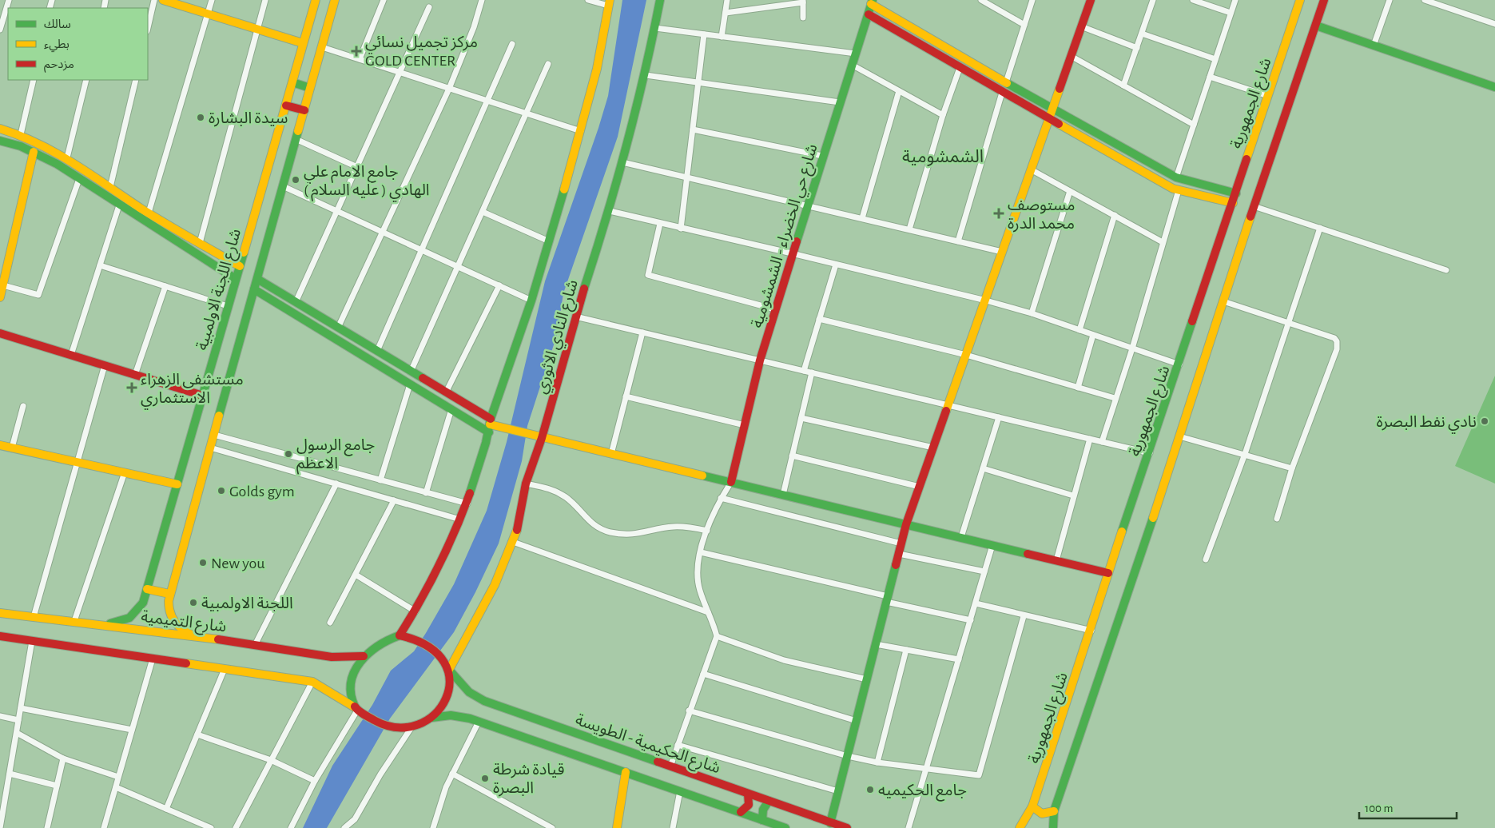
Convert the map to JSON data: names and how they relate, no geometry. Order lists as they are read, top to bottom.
{
  "streets": {
    "street": [
      "شارع الجمهورية",
      "شارع حي الخضراء - الشمشومية",
      "شارع اللجنة الاولمبية",
      "شارع النادي الاثوري",
      "شارع التميمية",
      "شارع الحكيمية - الطويسة"
    ]
  },
  "crossings": [
    ["شارع اللجنة الاولمبية", "شارع التميمية"],
    ["شارع النادي الاثوري", "شارع التميمية"],
    ["شارع النادي الاثوري", "شارع الحكيمية - الطويسة"],
    ["شارع التميمية", "شارع الحكيمية - الطويسة"]
  ],
  "districts": ["الشمشومية"],
  "places": {
    "health": ["مركز تجميل نسائي GOLD CENTER", "مستوصف محمد الدرة", "مستشفى الزهراء الاستثماري"],
    "other": [
      "سيدة البشارة",
      "جامع الامام علي الهادي ( عليه السلام )",
      "نادي نفط البصرة",
      "جامع الرسول الاعظم",
      "Golds gym",
      "New you",
      "اللجنة الاولمبية",
      "قيادة شرطة البصرة",
      "جامع الحكيميه"
    ]
  },
  "legend": ["سالك", "بطيء", "مزدحم"],
  "scale_bar": "100 m"
}
